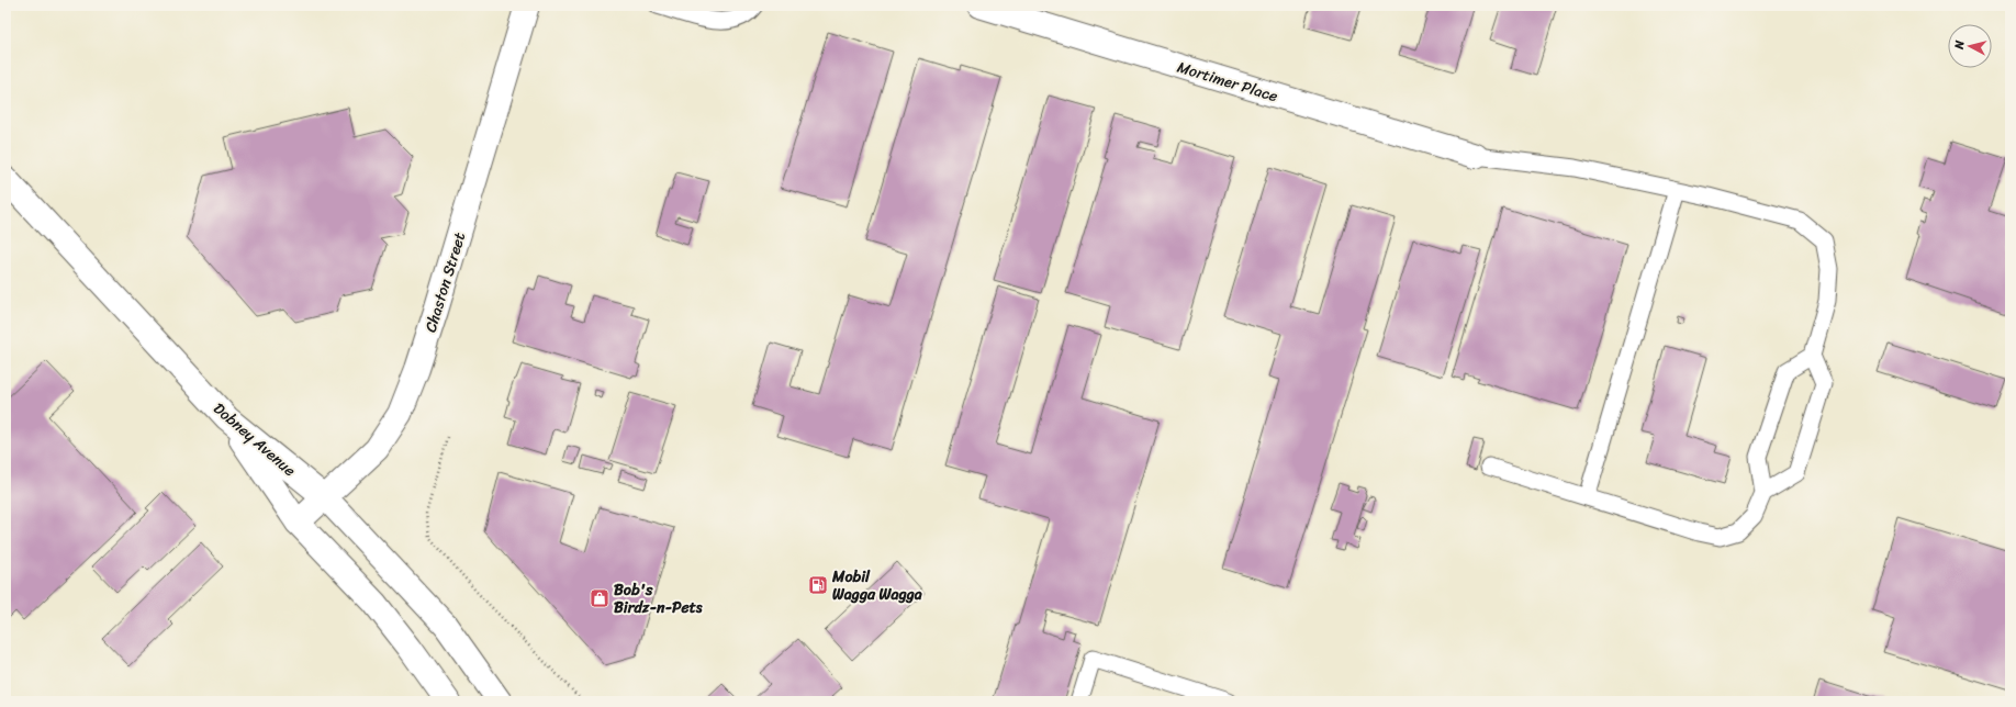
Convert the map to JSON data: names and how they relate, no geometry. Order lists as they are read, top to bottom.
{
  "streets": {
    "street": ["Mortimer Place", "Chaston Street", "Dobney Avenue"]
  },
  "crossings": [
    ["Chaston Street", "Dobney Avenue"]
  ],
  "places": {
    "fuel station": ["Mobil Wagga Wagga"],
    "shop": ["Bob's Birdz-n-Pets"]
  },
  "north": "left"
}
